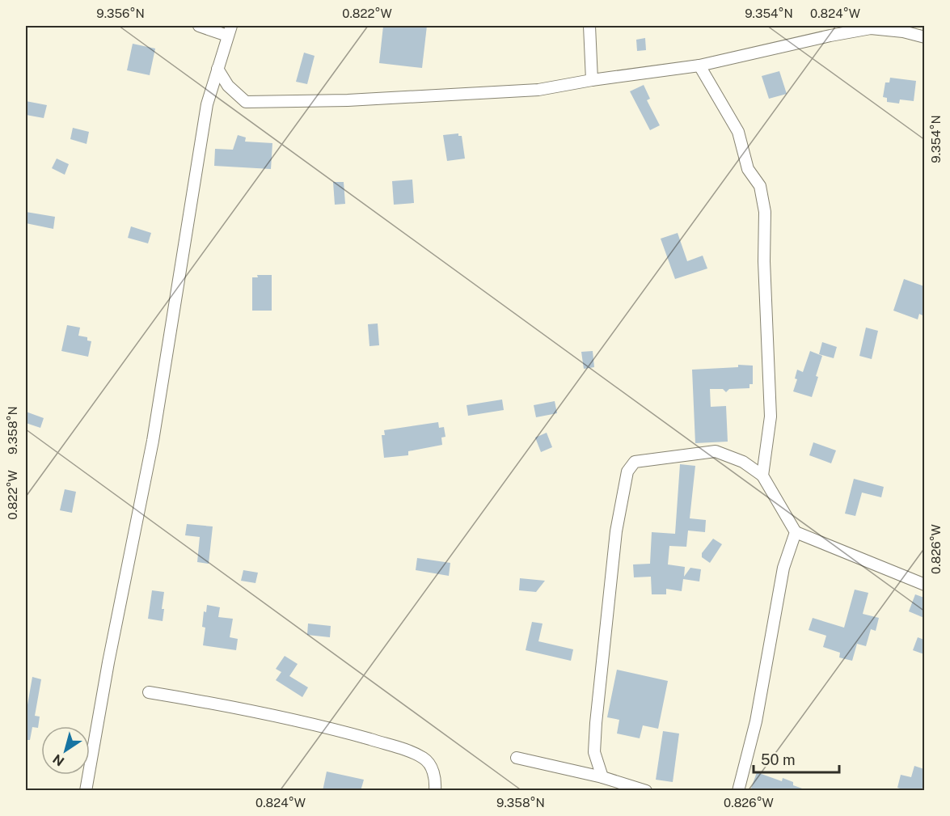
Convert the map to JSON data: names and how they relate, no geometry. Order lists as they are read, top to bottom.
{
  "scale_bar": "50 m",
  "north": "bottom left",
  "coordinates": [
    "9.356°N",
    "0.822°W",
    "9.354°N",
    "0.824°W",
    "9.358°N",
    "0.826°W"
  ]
}
